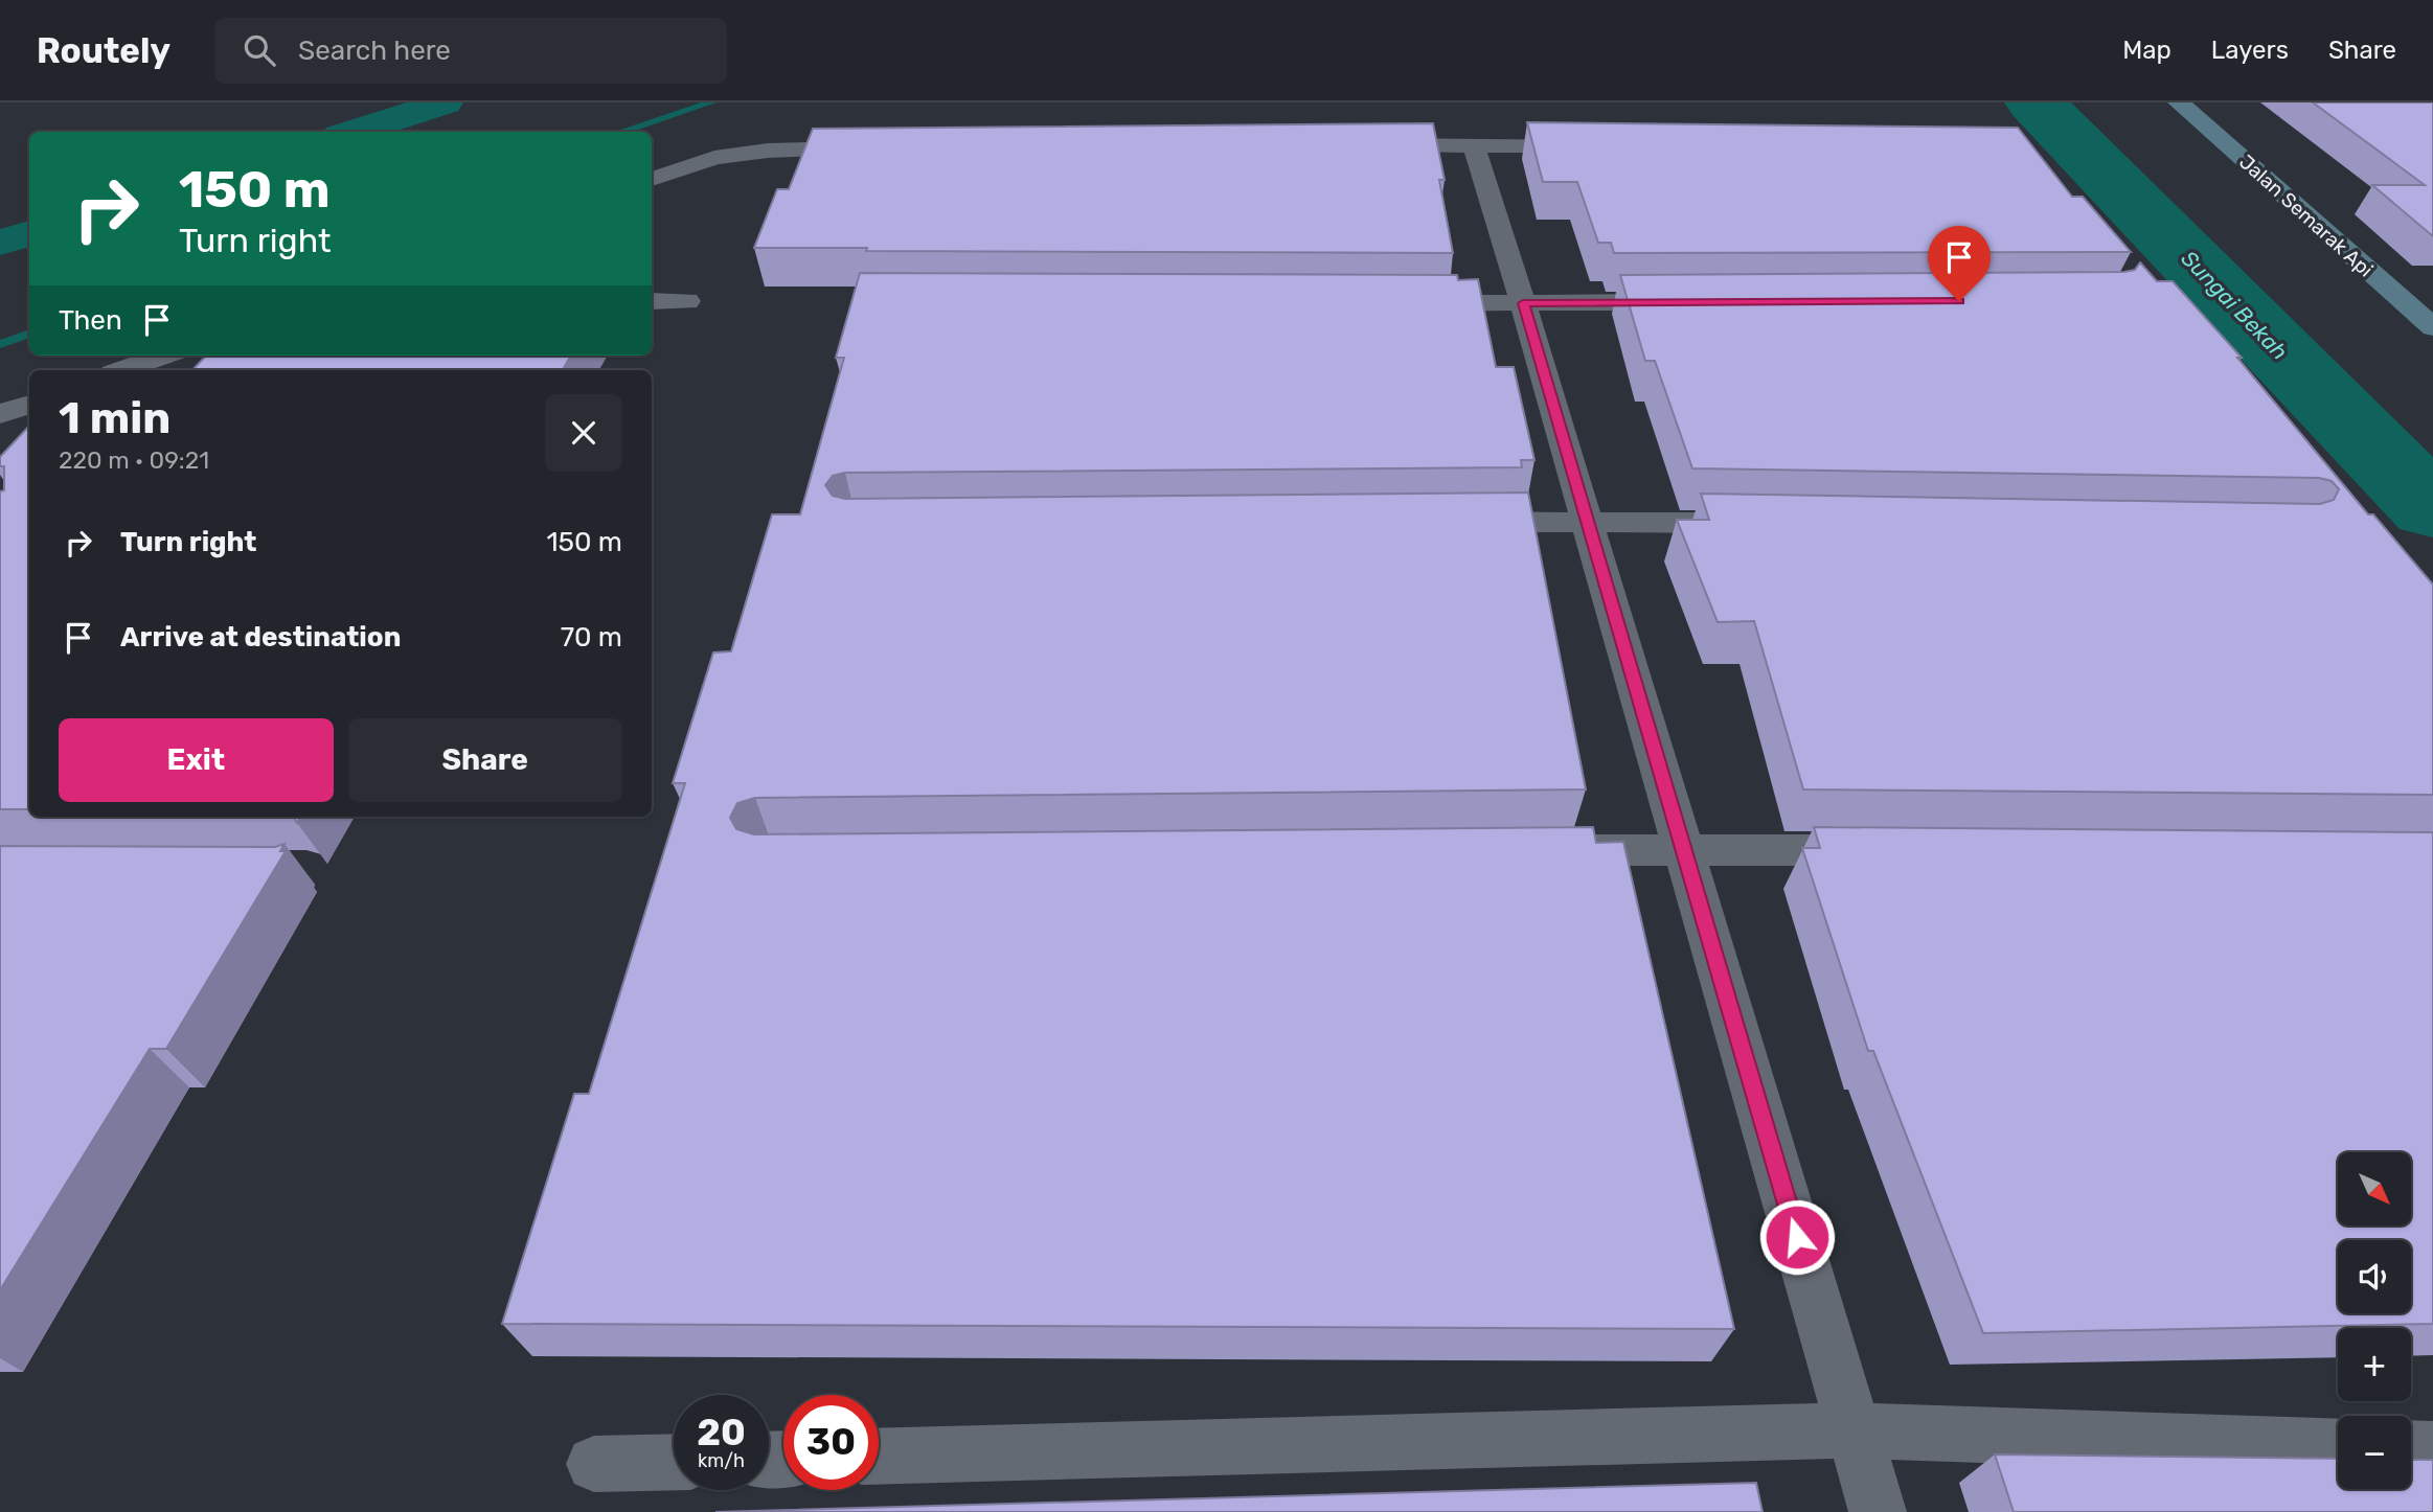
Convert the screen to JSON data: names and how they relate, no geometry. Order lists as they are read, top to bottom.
{
  "streets": {
    "street": ["Jalan Semarak Api"]
  },
  "water": ["Sungai Bekah"],
  "north": "bottom right",
  "page": {
    "header": "Routely",
    "search": "Search here",
    "nav": ["Map", "Layers", "Share"],
    "turn": ["150 m", "Turn right"],
    "then": "Then",
    "heading": ["1 min", "220 m · 09:21"],
    "list": [
      {
        "name": "Turn right",
        "value": "150 m"
      },
      {
        "name": "Arrive at destination",
        "value": "70 m"
      }
    ],
    "buttons": ["Exit", "Share"],
    "map_buttons": ["+", "−"],
    "speed": "20 km/h",
    "limit": "30"
  }
}
